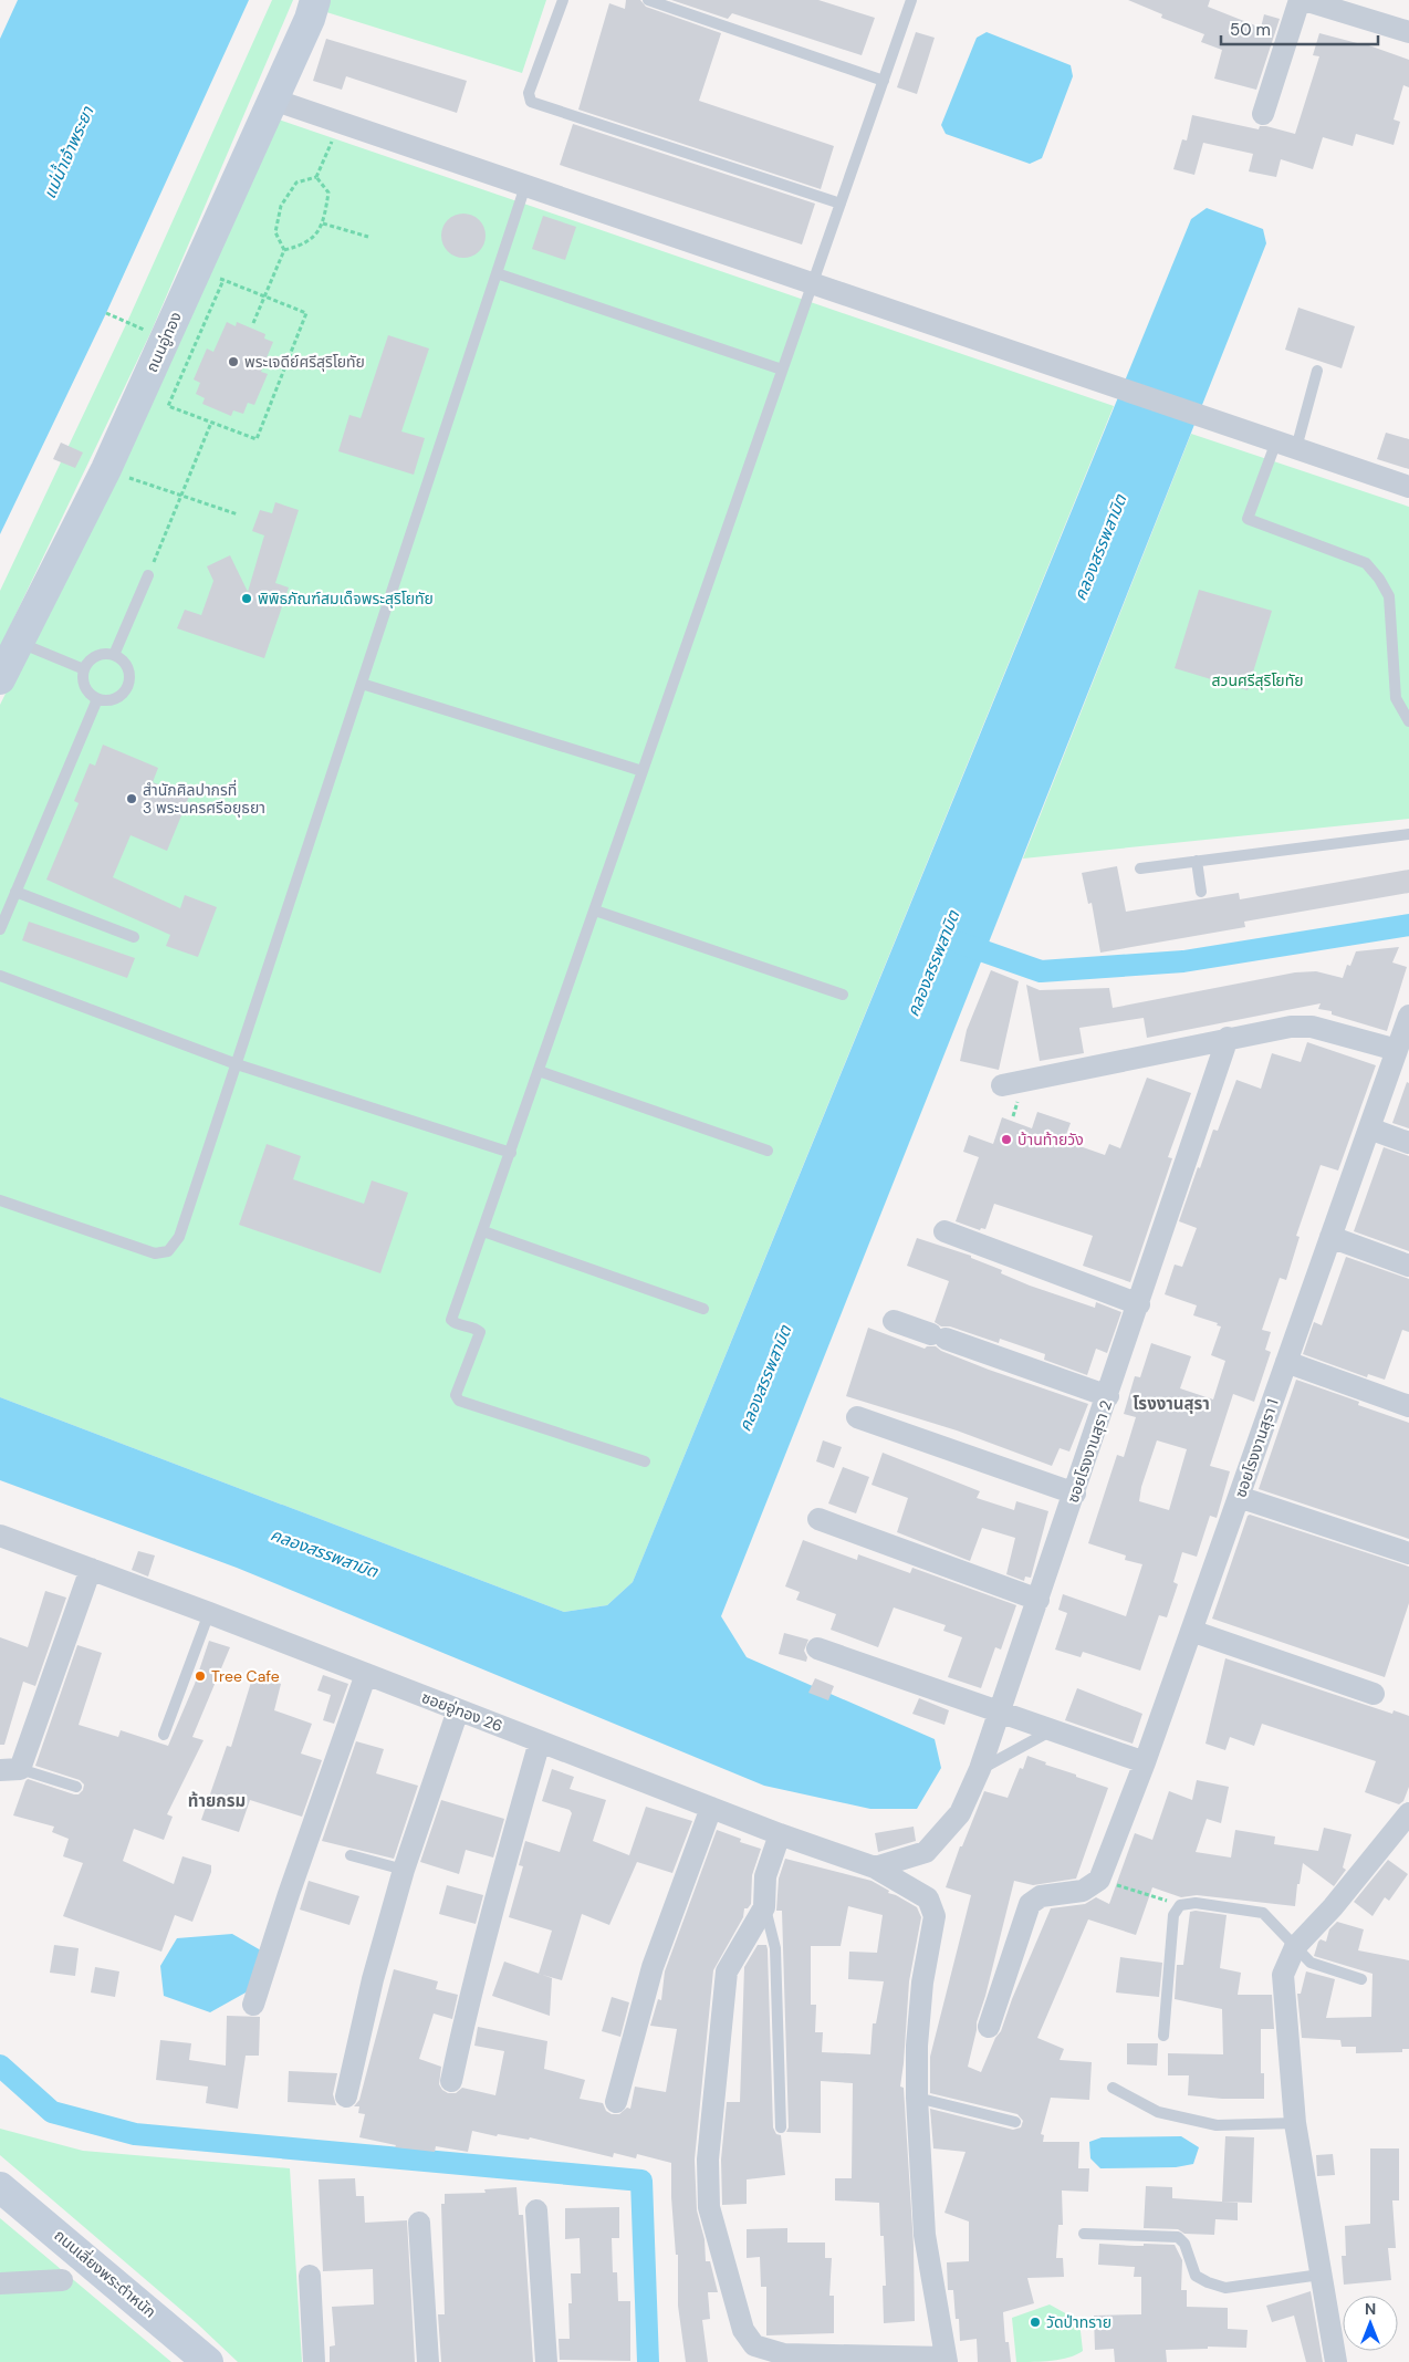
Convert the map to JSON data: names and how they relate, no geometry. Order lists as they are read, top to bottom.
{
  "streets": {
    "main road": ["ถนนอู่ทอง", "ถนนเลี่ยงพระตำหนัก"],
    "street": ["ซอยโรงงานสุรา 1", "ซอยโรงงานสุรา 2", "ซอยอู่ทอง 26"]
  },
  "crossings": [
    ["ซอยโรงงานสุรา 2", "ซอยอู่ทอง 26"]
  ],
  "districts": ["โรงงานสุรา", "ท้ายกรม"],
  "water": ["แม่น้ำเจ้าพระยา", "คลองสรรพสามิต"],
  "parks": ["สวนศรีสุริโยทัย"],
  "places": [
    "พระเจดีย์ศรีสุริโยทัย",
    "พิพิธภัณฑ์สมเด็จพระสุริโยทัย",
    "สำนักศิลปากรที่ 3 พระนครศรีอยุธยา",
    "บ้านท้ายวัง",
    "Tree Cafe",
    "วัดป่าทราย"
  ],
  "scale_bar": "50 m",
  "north": "top"
}
